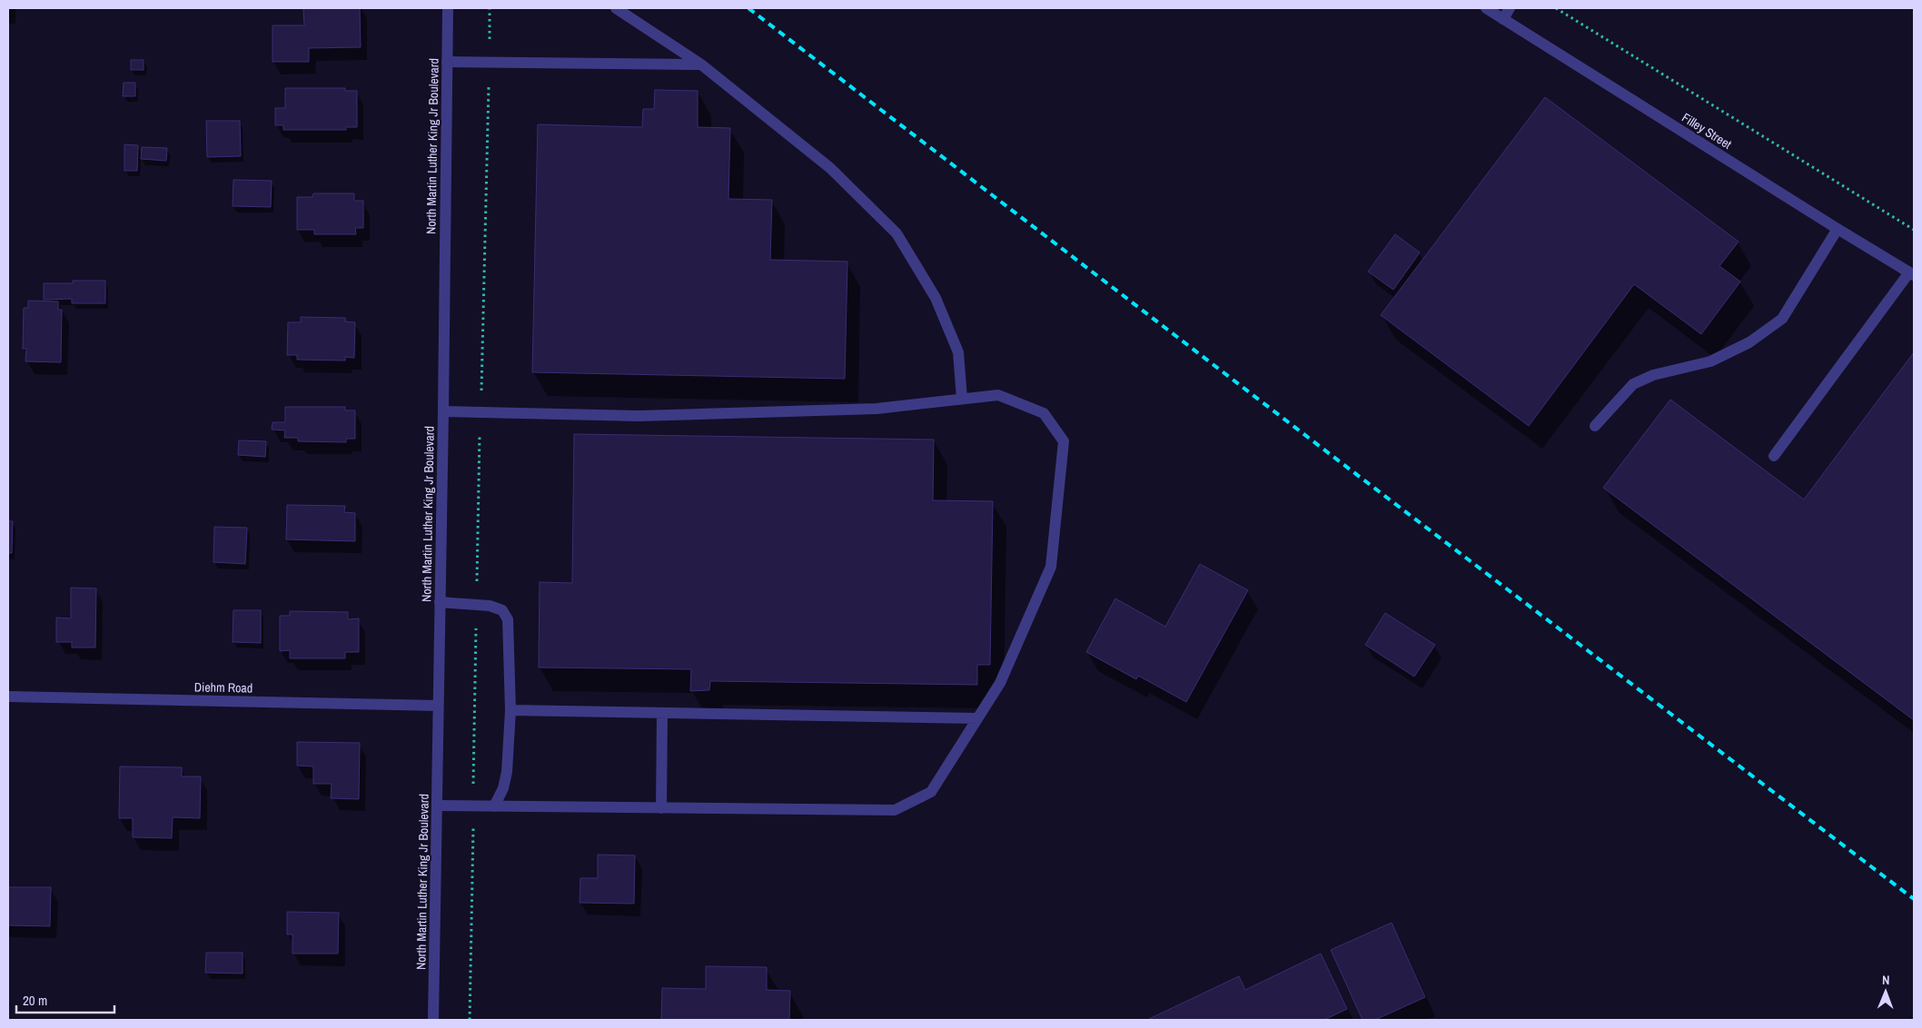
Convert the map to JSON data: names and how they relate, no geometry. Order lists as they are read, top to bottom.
{
  "streets": {
    "street": ["Filley Street", "North Martin Luther King Jr Boulevard", "Diehm Road"]
  },
  "crossings": [
    ["North Martin Luther King Jr Boulevard", "Diehm Road"]
  ],
  "scale_bar": "20 m",
  "north": "top"
}
